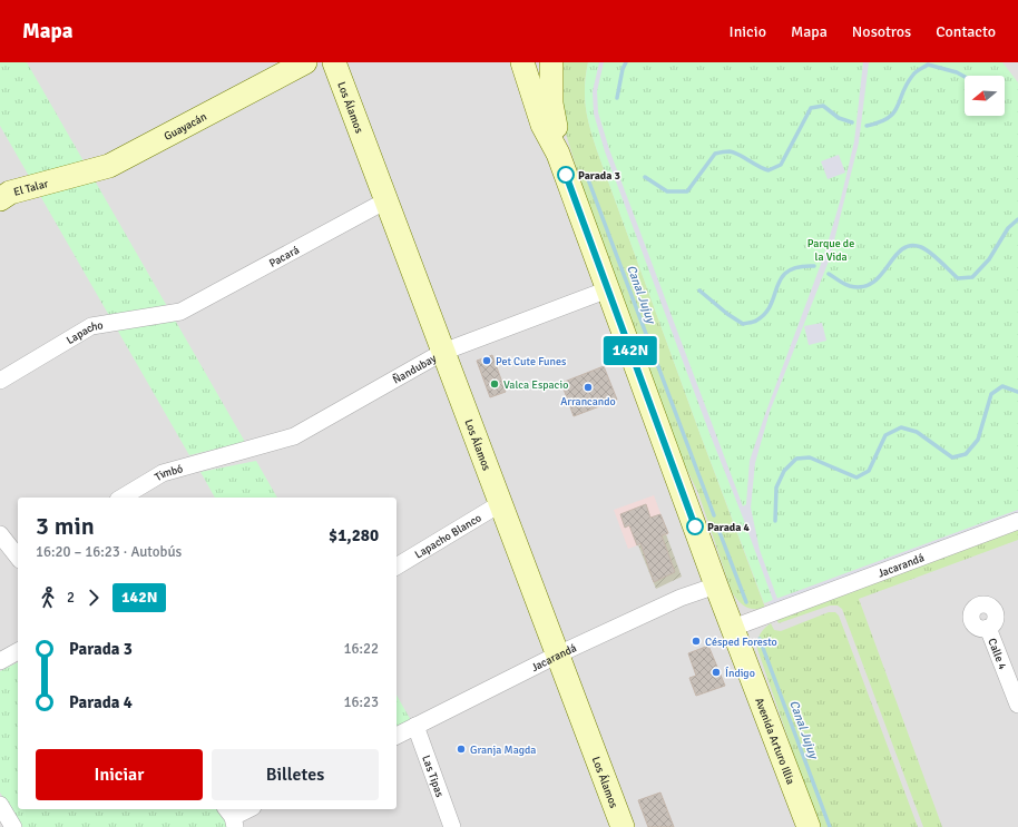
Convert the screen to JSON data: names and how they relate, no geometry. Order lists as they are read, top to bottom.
{
  "streets": {
    "street": [
      "Los Álamos",
      "Guayacán",
      "El Talar",
      "Pacará",
      "Lapacho",
      "Ñandubay",
      "Timbó",
      "Lapacho Blanco",
      "Jacarandá",
      "Calle 4",
      "Avenida Arturo Illia",
      "Las Tipas"
    ]
  },
  "crossings": [
    ["Los Álamos", "Pacará"],
    ["Los Álamos", "Ñandubay"],
    ["Los Álamos", "Lapacho Blanco"],
    ["Los Álamos", "Jacarandá"],
    ["Guayacán", "El Talar"],
    ["Pacará", "Lapacho"],
    ["Ñandubay", "Timbó"],
    ["Ñandubay", "Avenida Arturo Illia"],
    ["Jacarandá", "Avenida Arturo Illia"],
    ["Jacarandá", "Las Tipas"]
  ],
  "water": ["Canal Jujuy"],
  "parks": ["Parque de la Vida"],
  "places": [
    "Parada 3",
    "Pet Cute Funes",
    "Valca Espacio",
    "Arrancando",
    "Parada 4",
    "Césped Foresto",
    "Índigo",
    "Granja Magda"
  ],
  "lines": ["bus line 142N"],
  "north": "left",
  "page": {
    "header": "Mapa",
    "nav": [
      "Inicio",
      "Mapa",
      "Nosotros",
      "Contacto"
    ],
    "on_map": "142N",
    "heading": ["3 min", "16:20 – 16:23 · Autobús", "$1,280"],
    "legs": ["2", "142N"],
    "list": [
      {
        "name": "Parada 3",
        "value": "16:22"
      },
      {
        "name": "Parada 4",
        "value": "16:23"
      }
    ],
    "buttons": ["Iniciar", "Billetes"]
  }
}
